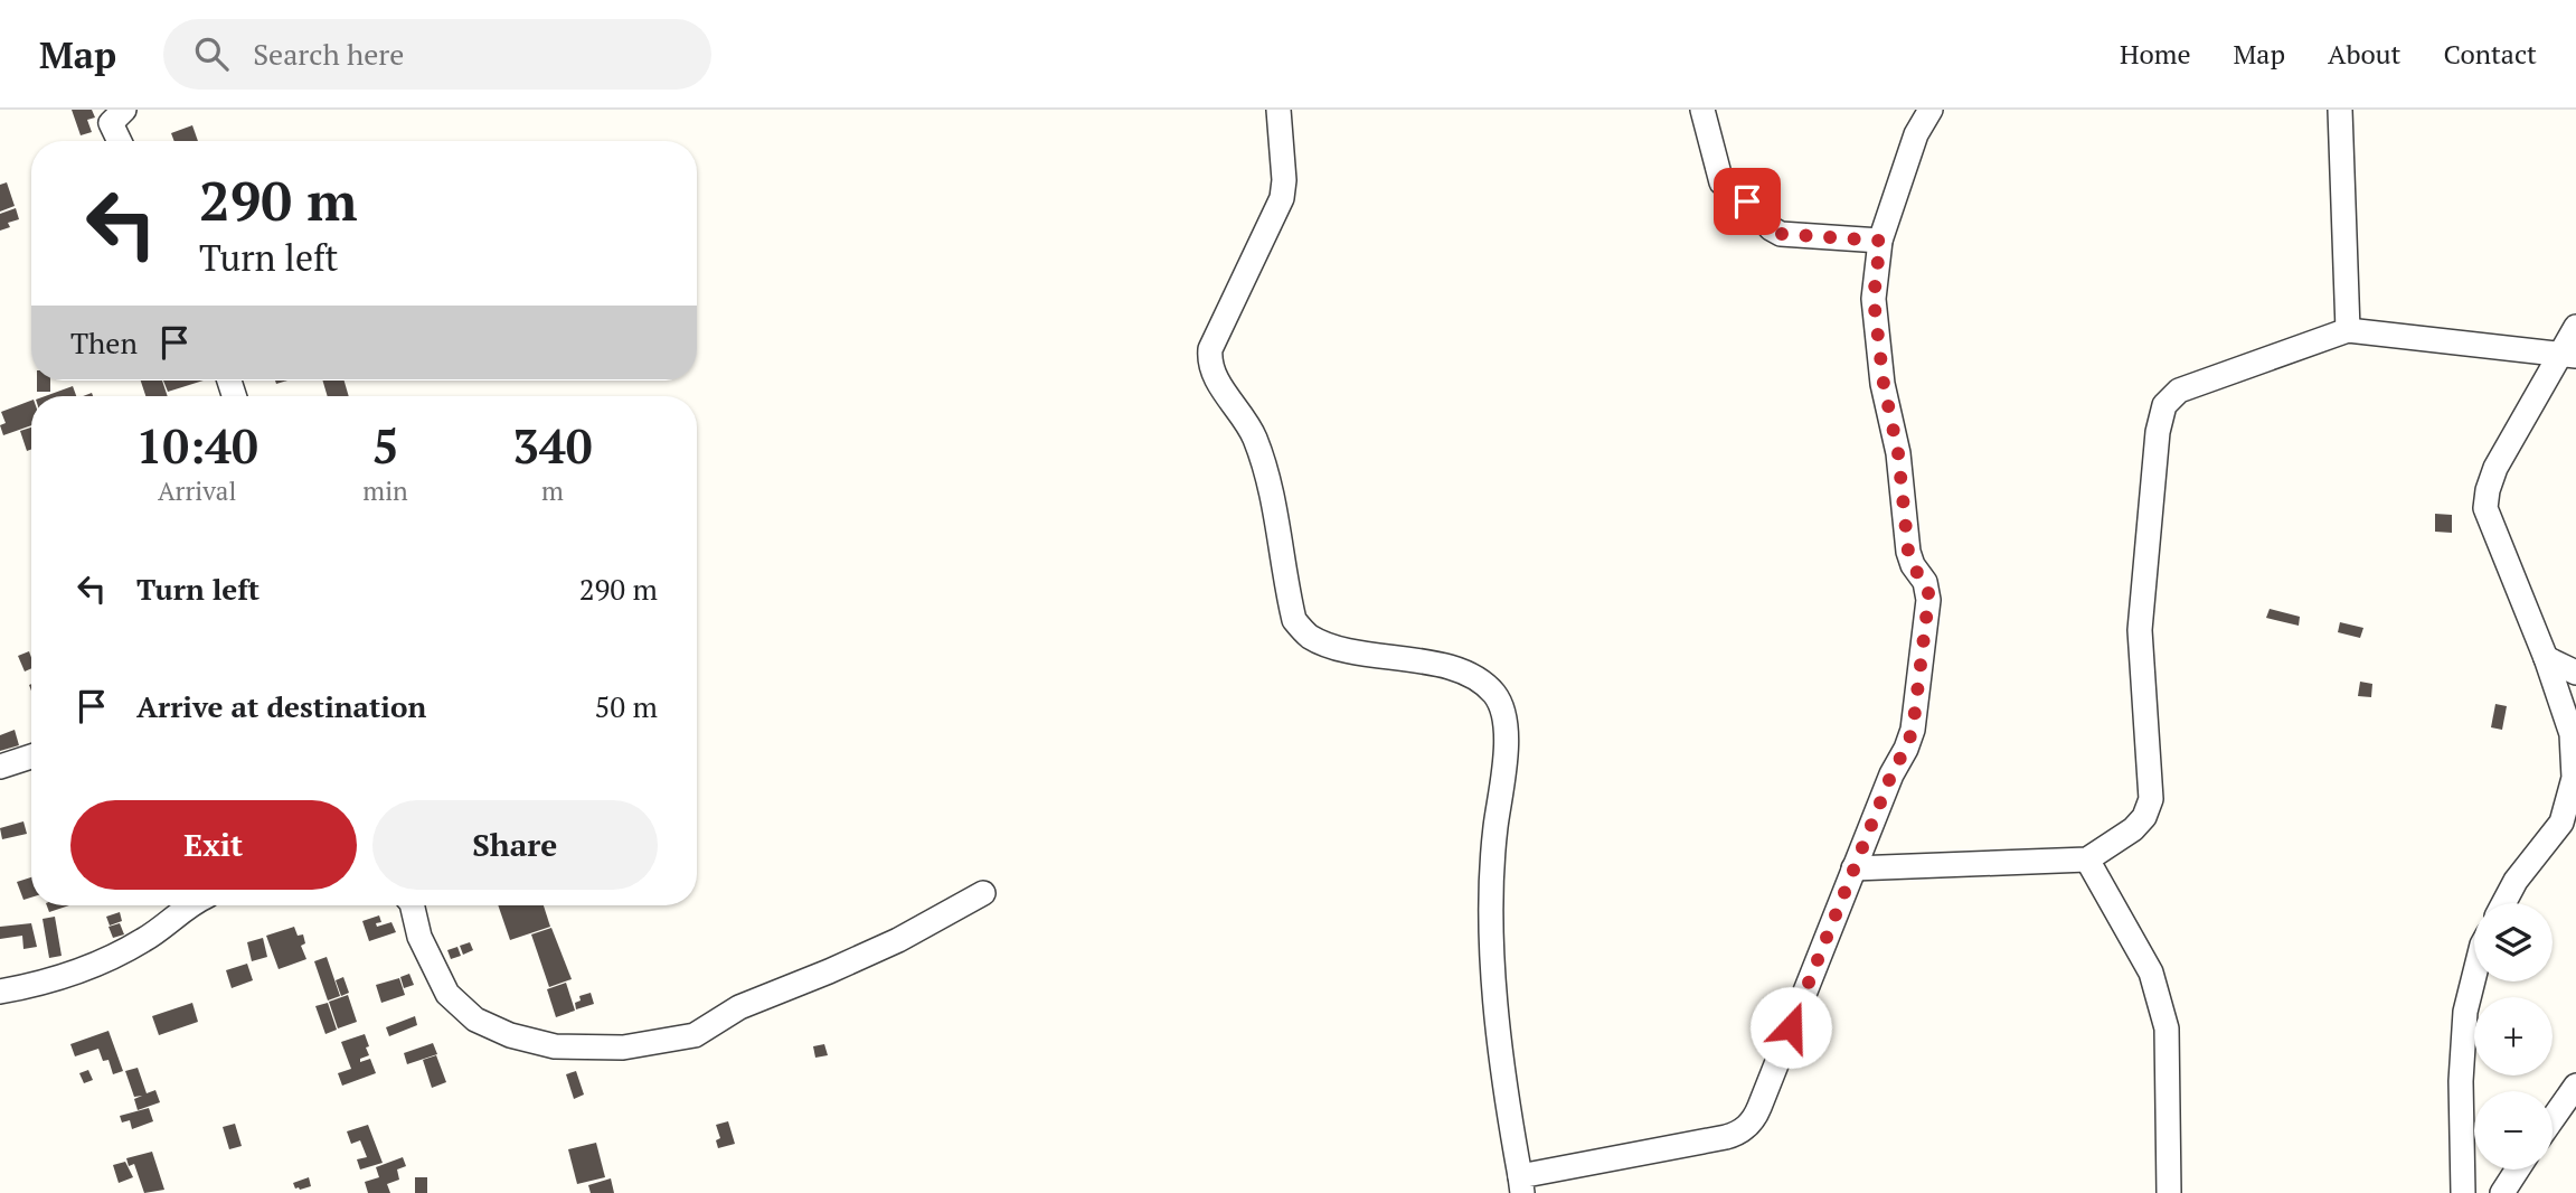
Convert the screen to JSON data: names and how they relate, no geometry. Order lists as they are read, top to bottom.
{
  "page": {
    "header": "Map",
    "search": "Search here",
    "nav": [
      "Home",
      "Map",
      "About",
      "Contact"
    ],
    "turn": ["290 m", "Turn left"],
    "then": "Then",
    "eta": [
      "10:40",
      "Arrival",
      "5",
      "min",
      "340",
      "m"
    ],
    "list": [
      {
        "name": "Turn left",
        "value": "290 m"
      },
      {
        "name": "Arrive at destination",
        "value": "50 m"
      }
    ],
    "buttons": ["Exit", "Share"],
    "map_buttons": ["+", "−"]
  }
}
